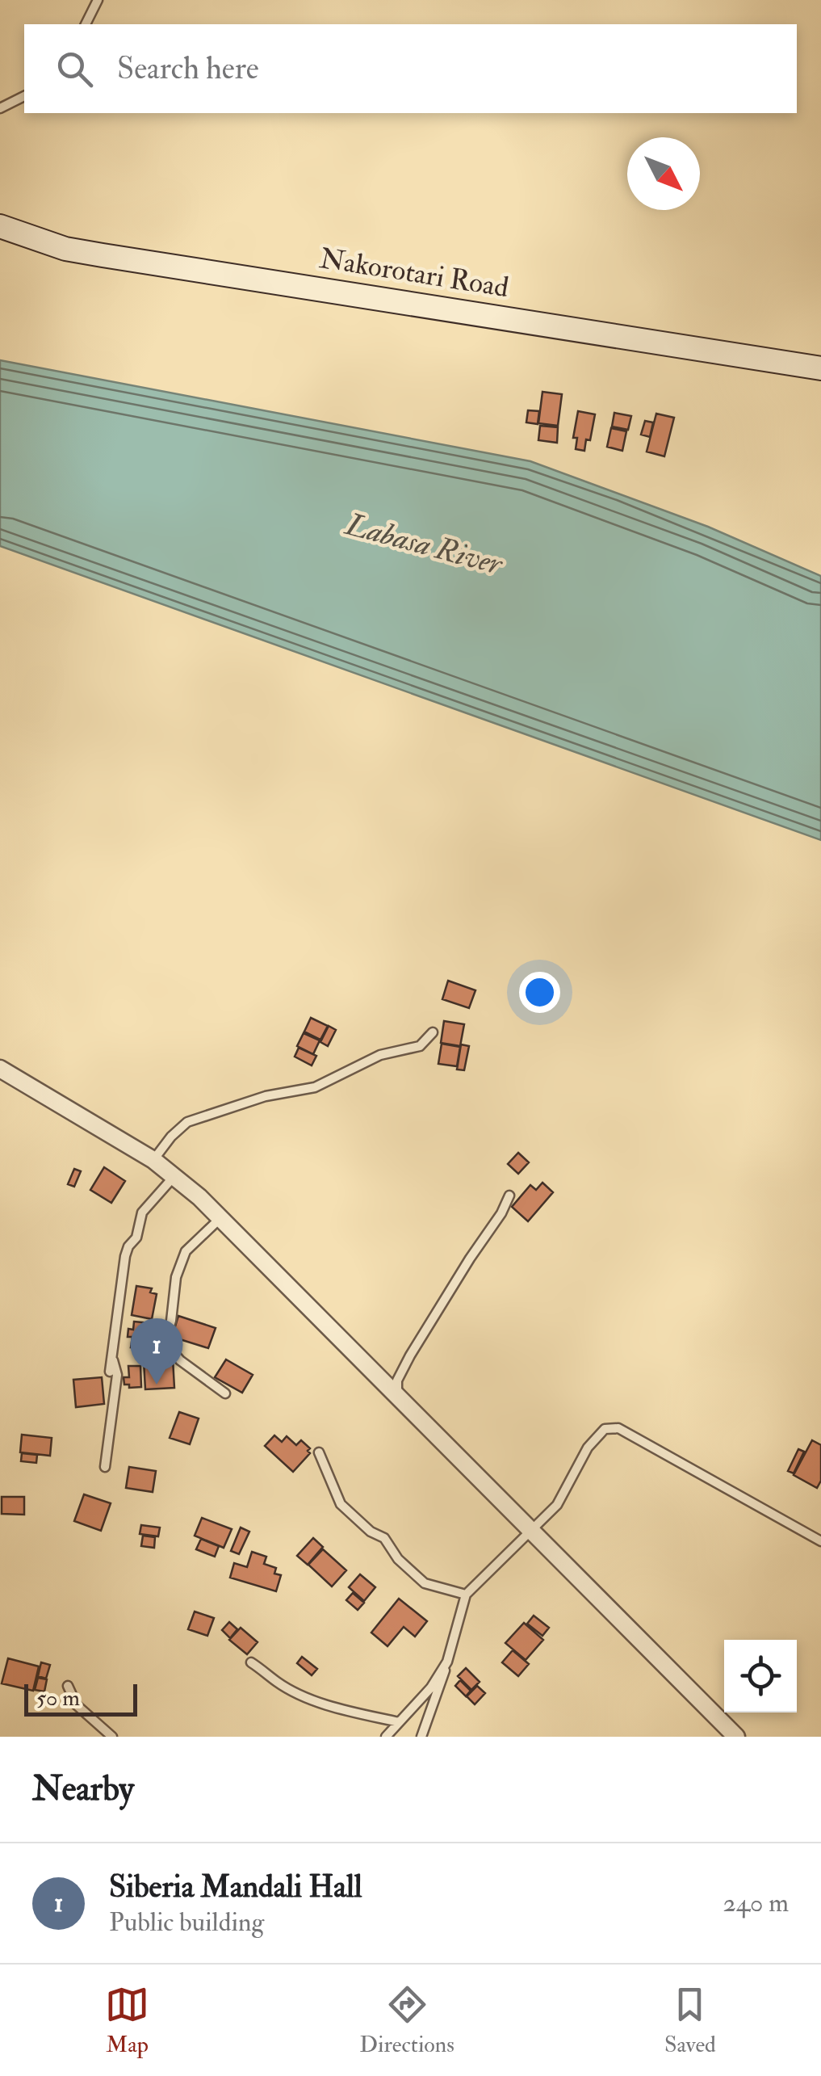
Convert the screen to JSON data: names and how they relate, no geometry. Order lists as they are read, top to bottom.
{
  "streets": {
    "street": ["Nakorotari Road"]
  },
  "water": ["Labasa River"],
  "scale_bar": "50 m",
  "north": "bottom right",
  "page": {
    "search": "Search here",
    "pins": "1",
    "scale": "50 m",
    "heading": "Nearby",
    "list": [
      {
        "mark": "1",
        "name": "Siberia Mandali Hall",
        "note": "Public building",
        "value": "240 m"
      }
    ],
    "nav": ["Map", "Directions", "Saved"]
  }
}
